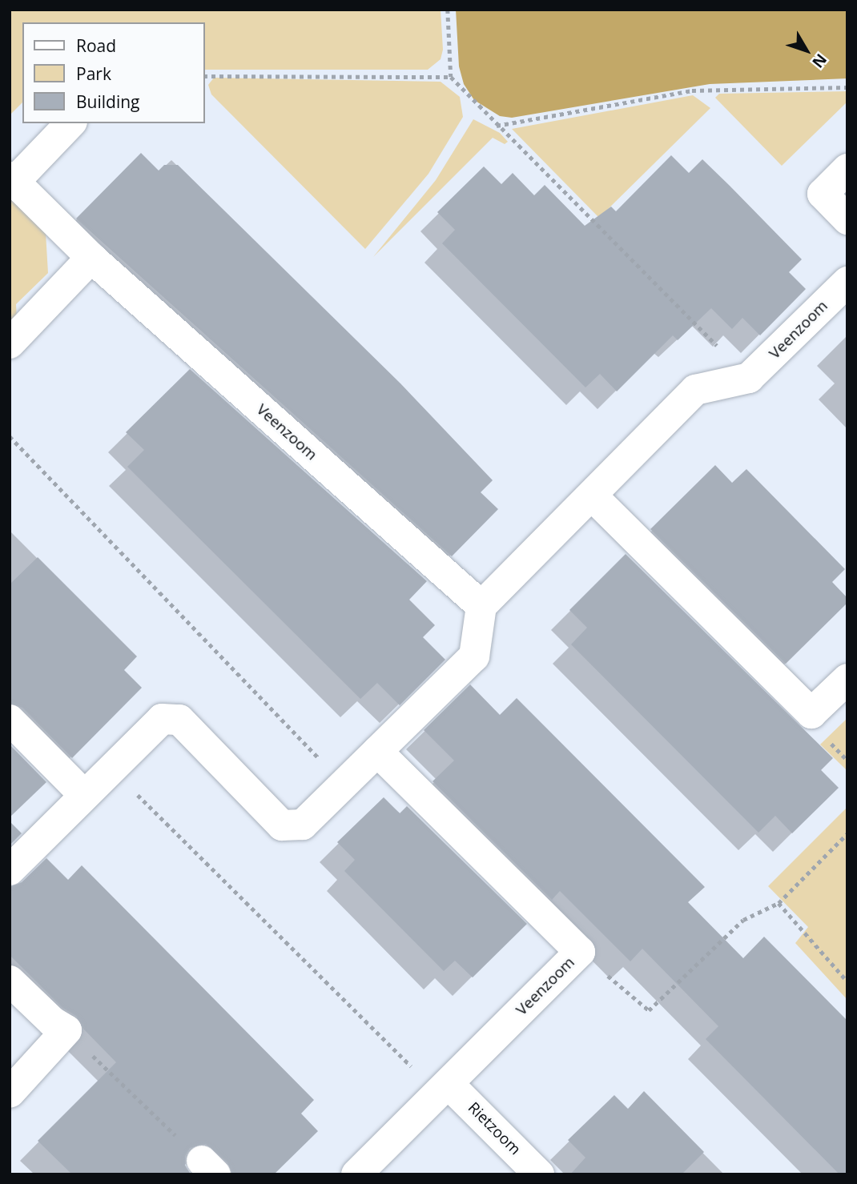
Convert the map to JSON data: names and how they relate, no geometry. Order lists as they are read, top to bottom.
{
  "streets": {
    "street": ["Veenzoom", "Rietzoom"]
  },
  "crossings": [
    ["Veenzoom", "Rietzoom"]
  ],
  "legend": ["Road", "Park", "Building"],
  "north": "bottom right"
}
